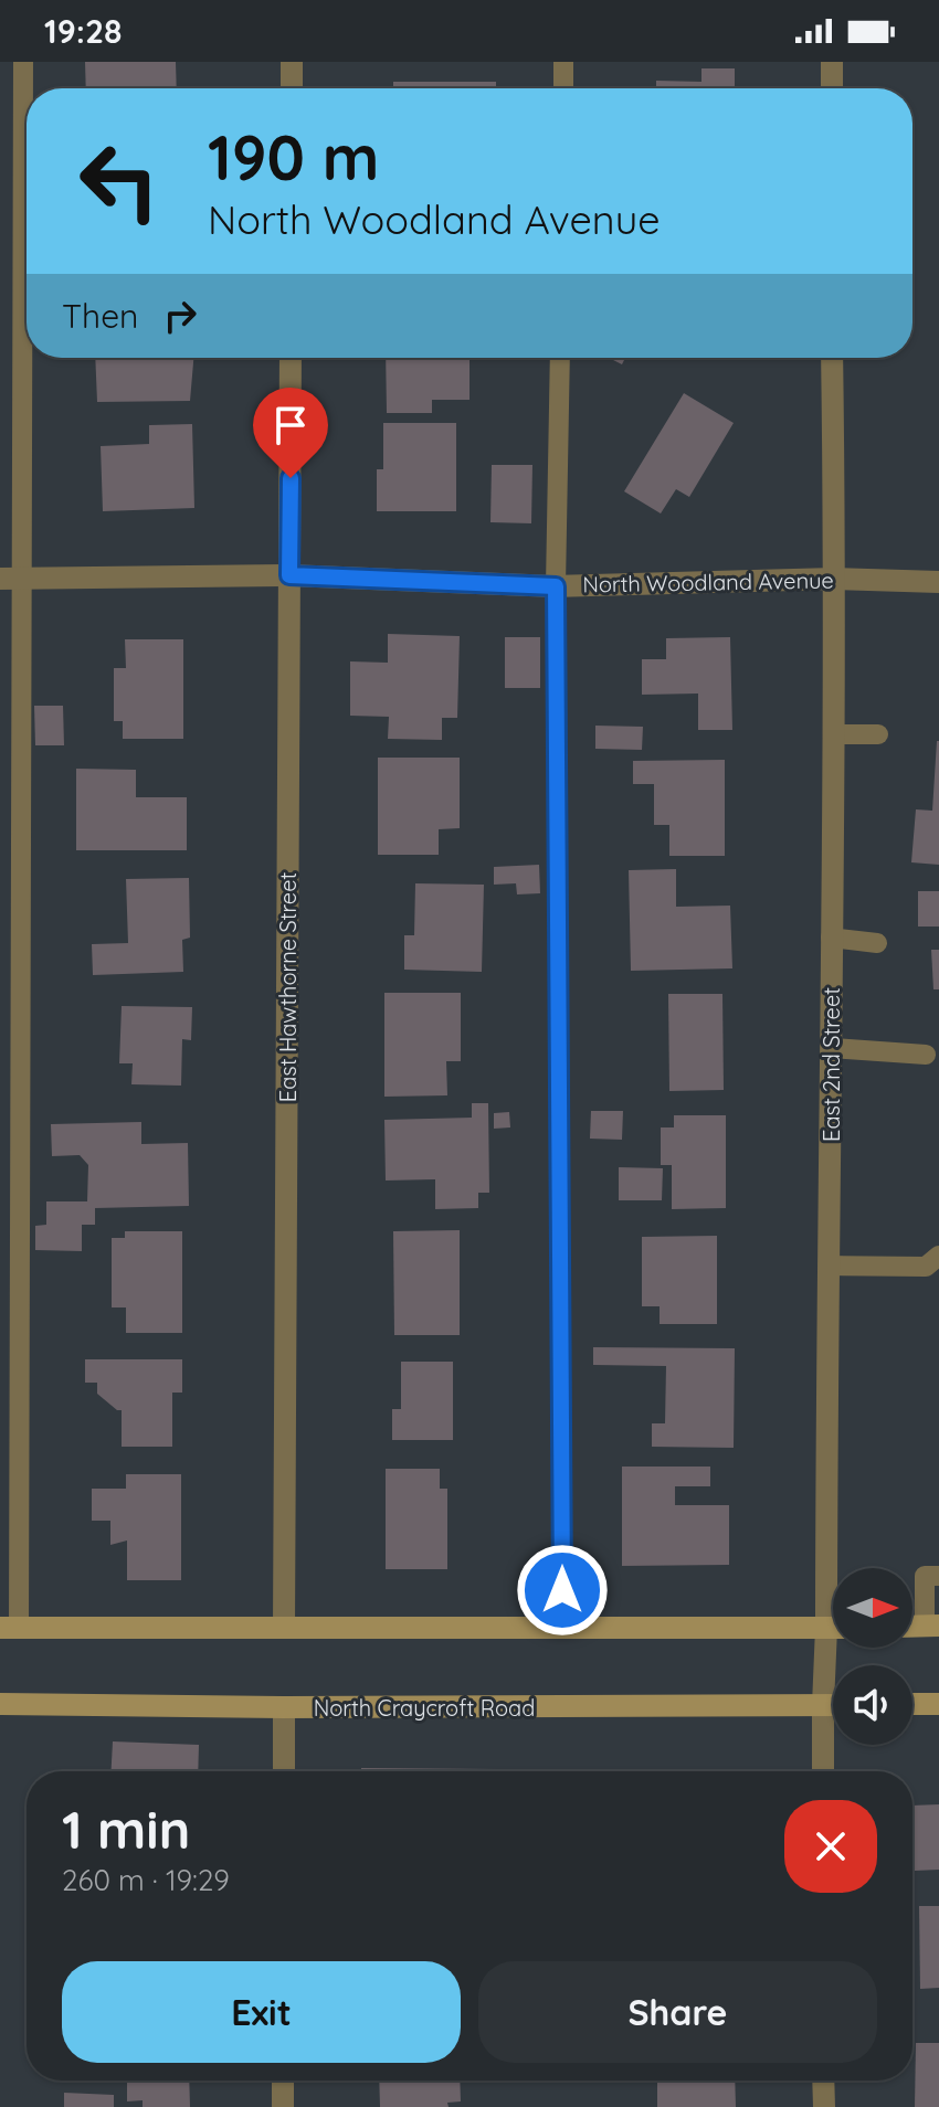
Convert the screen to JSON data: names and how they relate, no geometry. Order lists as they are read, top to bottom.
{
  "streets": {
    "main road": ["North Craycroft Road"],
    "street": ["North Woodland Avenue", "East Hawthorne Street", "East 2nd Street"]
  },
  "crossings": [
    ["North Woodland Avenue", "East Hawthorne Street"],
    ["North Woodland Avenue", "East 2nd Street"],
    ["East 2nd Street", "North Craycroft Road"]
  ],
  "north": "right",
  "page": {
    "status": "19:28",
    "turn": ["190 m", "North Woodland Avenue"],
    "then": "Then",
    "heading": ["1 min", "260 m · 19:29"],
    "buttons": ["Exit", "Share"]
  }
}
